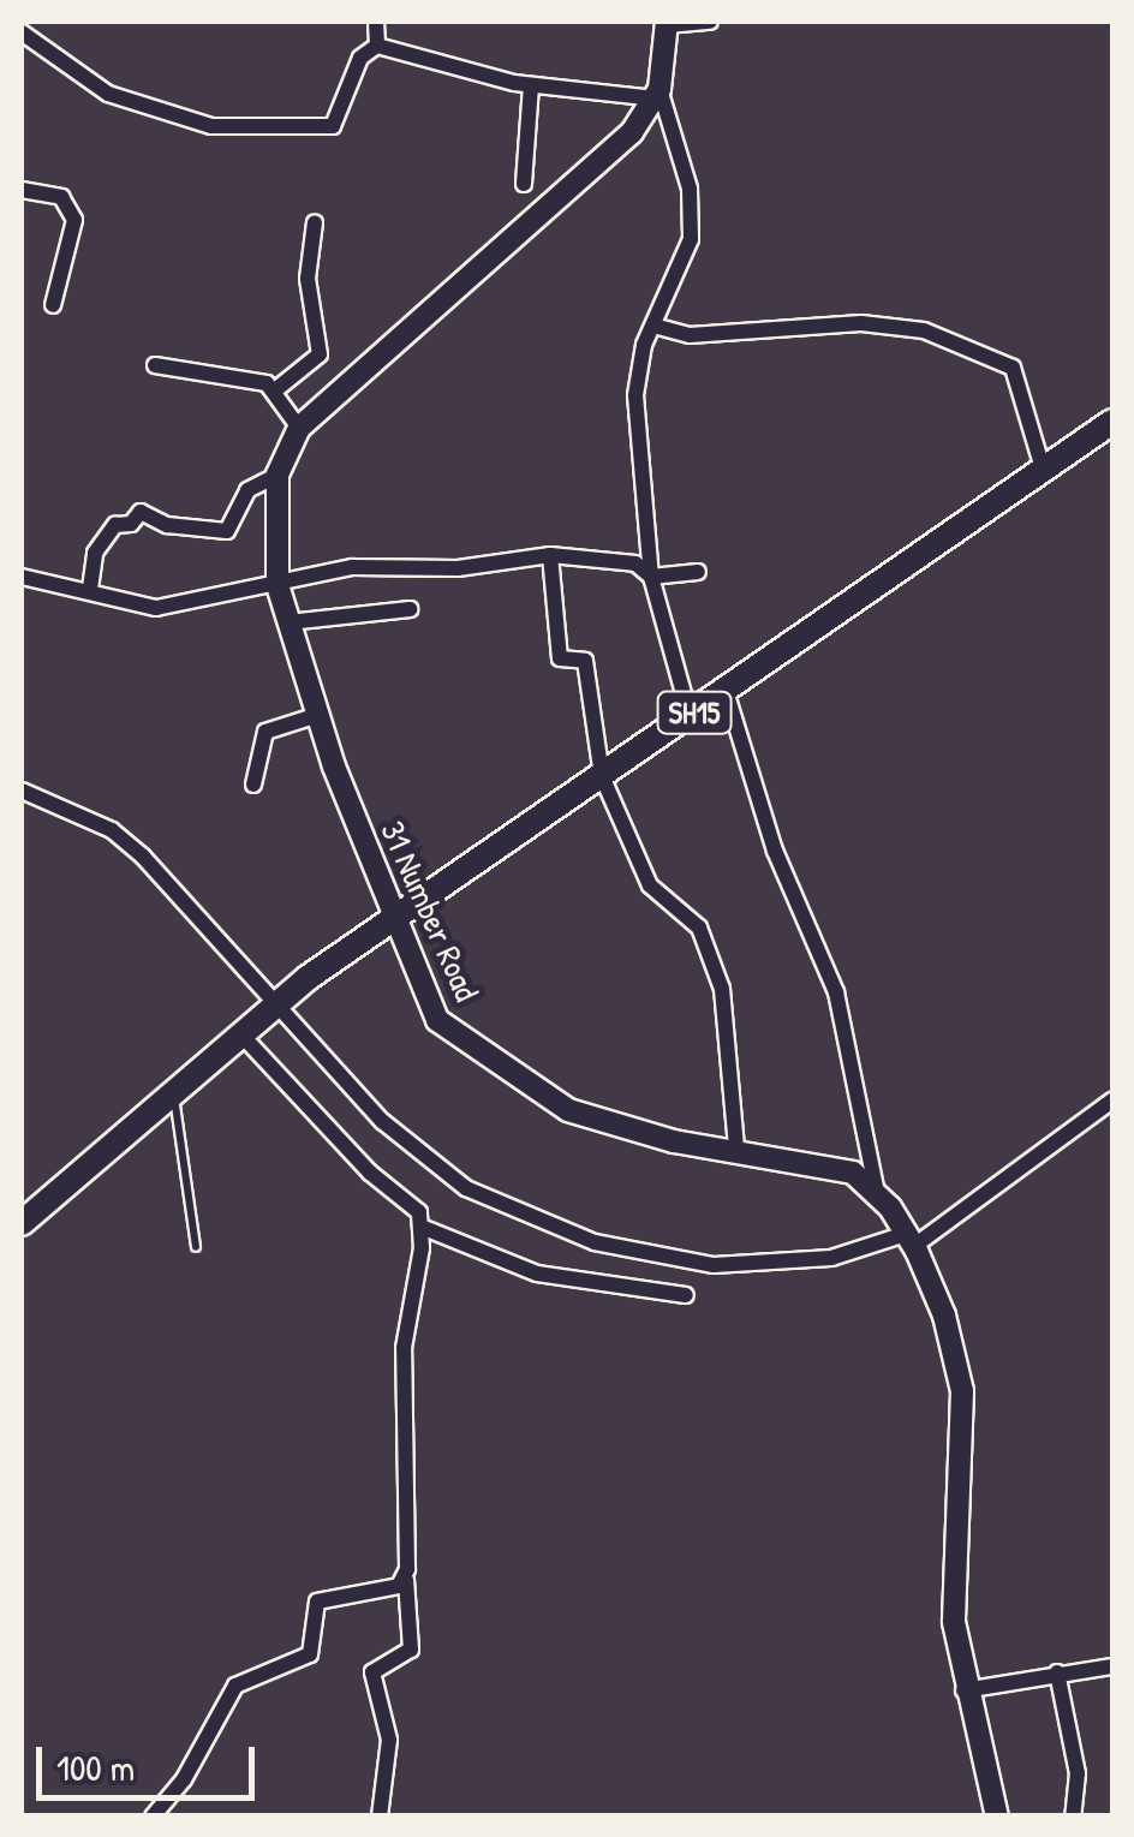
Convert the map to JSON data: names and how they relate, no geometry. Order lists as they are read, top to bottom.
{
  "streets": {
    "main road": ["SH15", "31 Number Road"]
  },
  "crossings": [
    ["SH15", "31 Number Road"]
  ],
  "scale_bar": "100 m"
}
